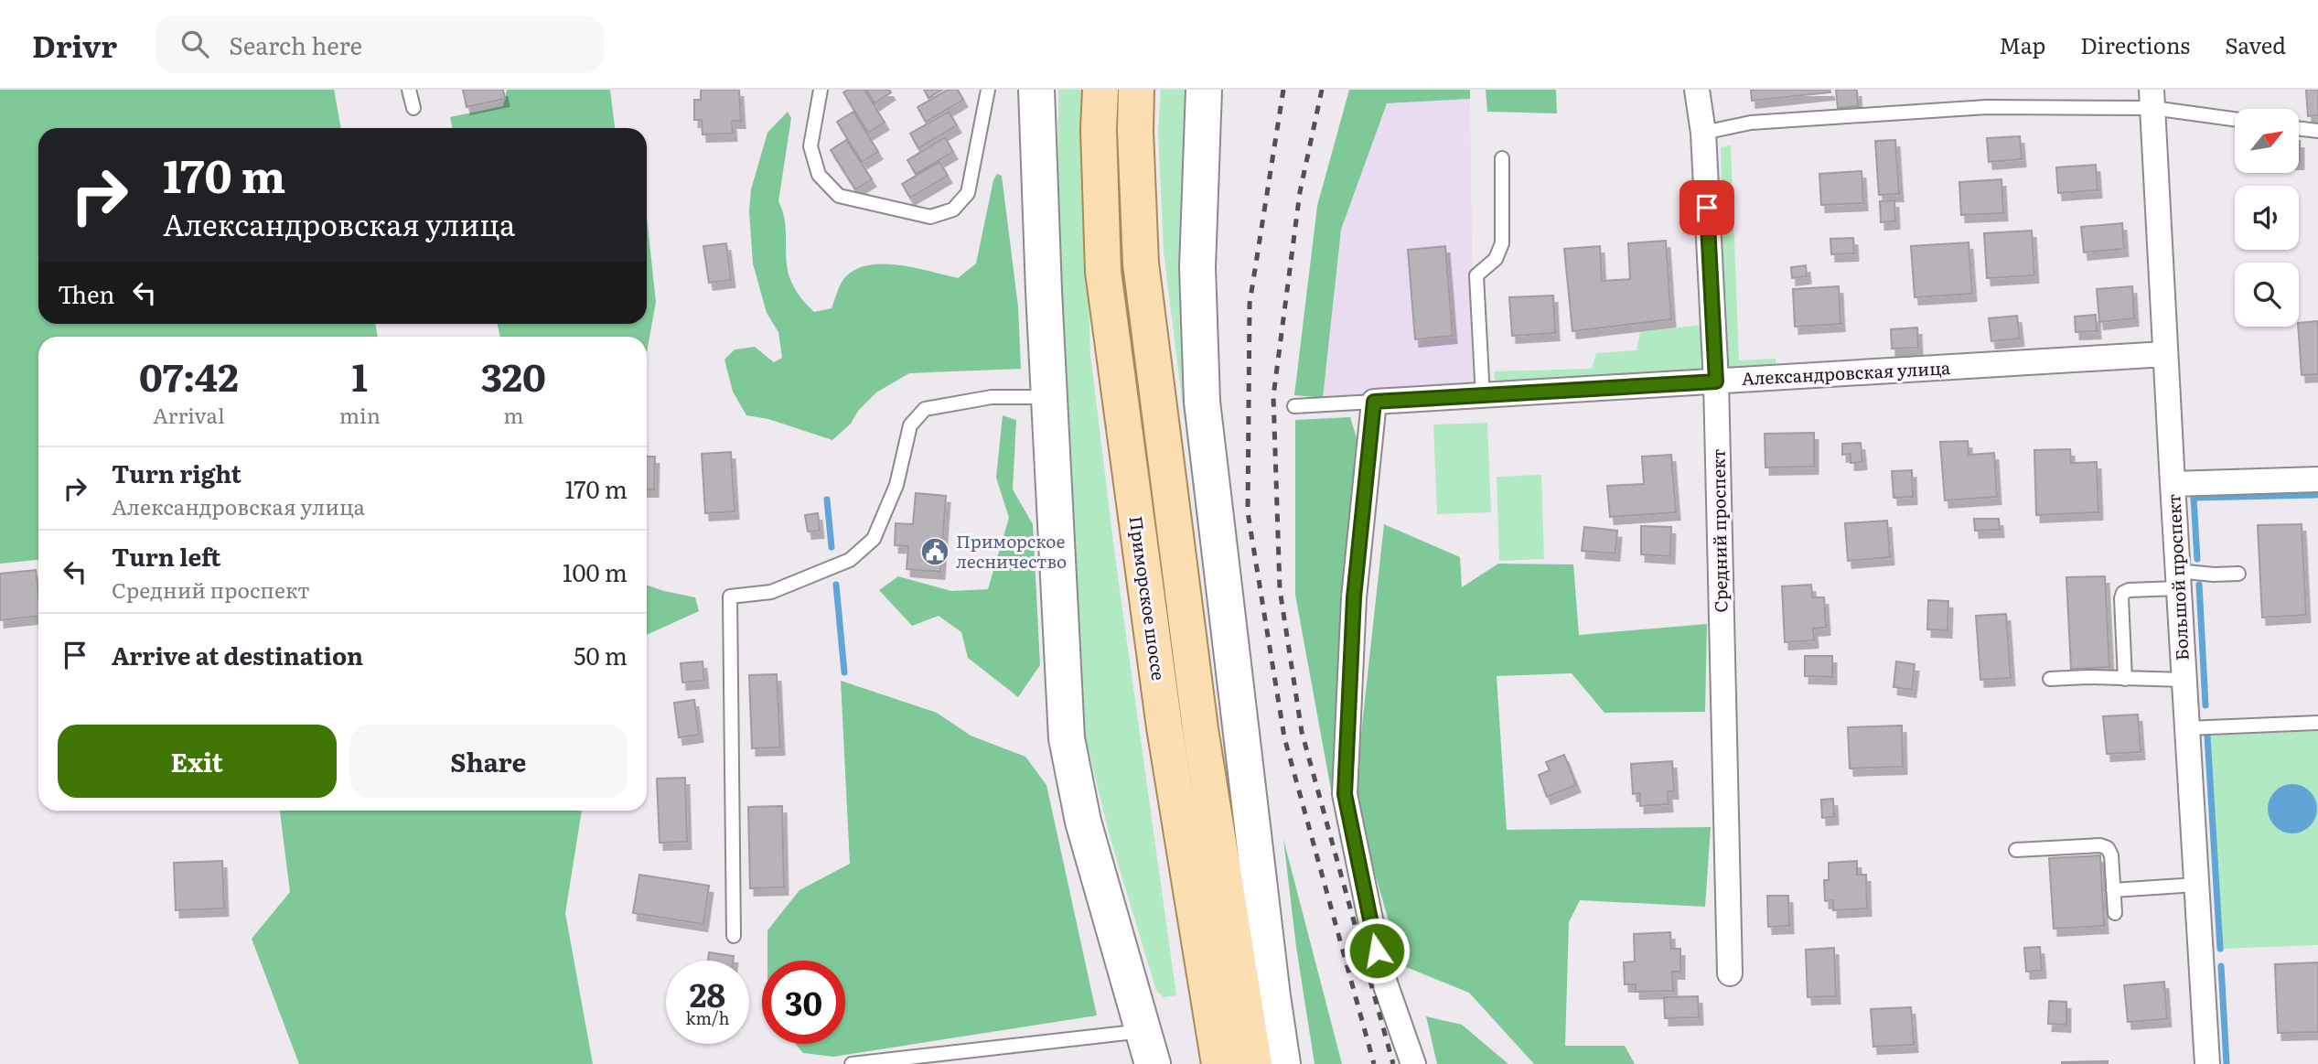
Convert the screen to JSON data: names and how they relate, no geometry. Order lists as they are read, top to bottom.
{
  "streets": {
    "main road": ["Приморское шоссе"],
    "street": ["Александровская улица", "Средний проспект", "Большой проспект"]
  },
  "crossings": [
    ["Александровская улица", "Средний проспект"],
    ["Александровская улица", "Большой проспект"]
  ],
  "places": {
    "public building": ["Приморское лесничество"]
  },
  "north": "top right",
  "page": {
    "header": "Drivr",
    "search": "Search here",
    "nav": ["Map", "Directions", "Saved"],
    "turn": ["170 m", "Александровская улица"],
    "then": "Then",
    "eta": [
      "07:42",
      "Arrival",
      "1",
      "min",
      "320",
      "m"
    ],
    "list": [
      {
        "name": "Turn right",
        "note": "Александровская улица",
        "value": "170 m"
      },
      {
        "name": "Turn left",
        "note": "Средний проспект",
        "value": "100 m"
      },
      {
        "name": "Arrive at destination",
        "value": "50 m"
      }
    ],
    "buttons": ["Exit", "Share"],
    "speed": "28 km/h",
    "limit": "30"
  }
}
